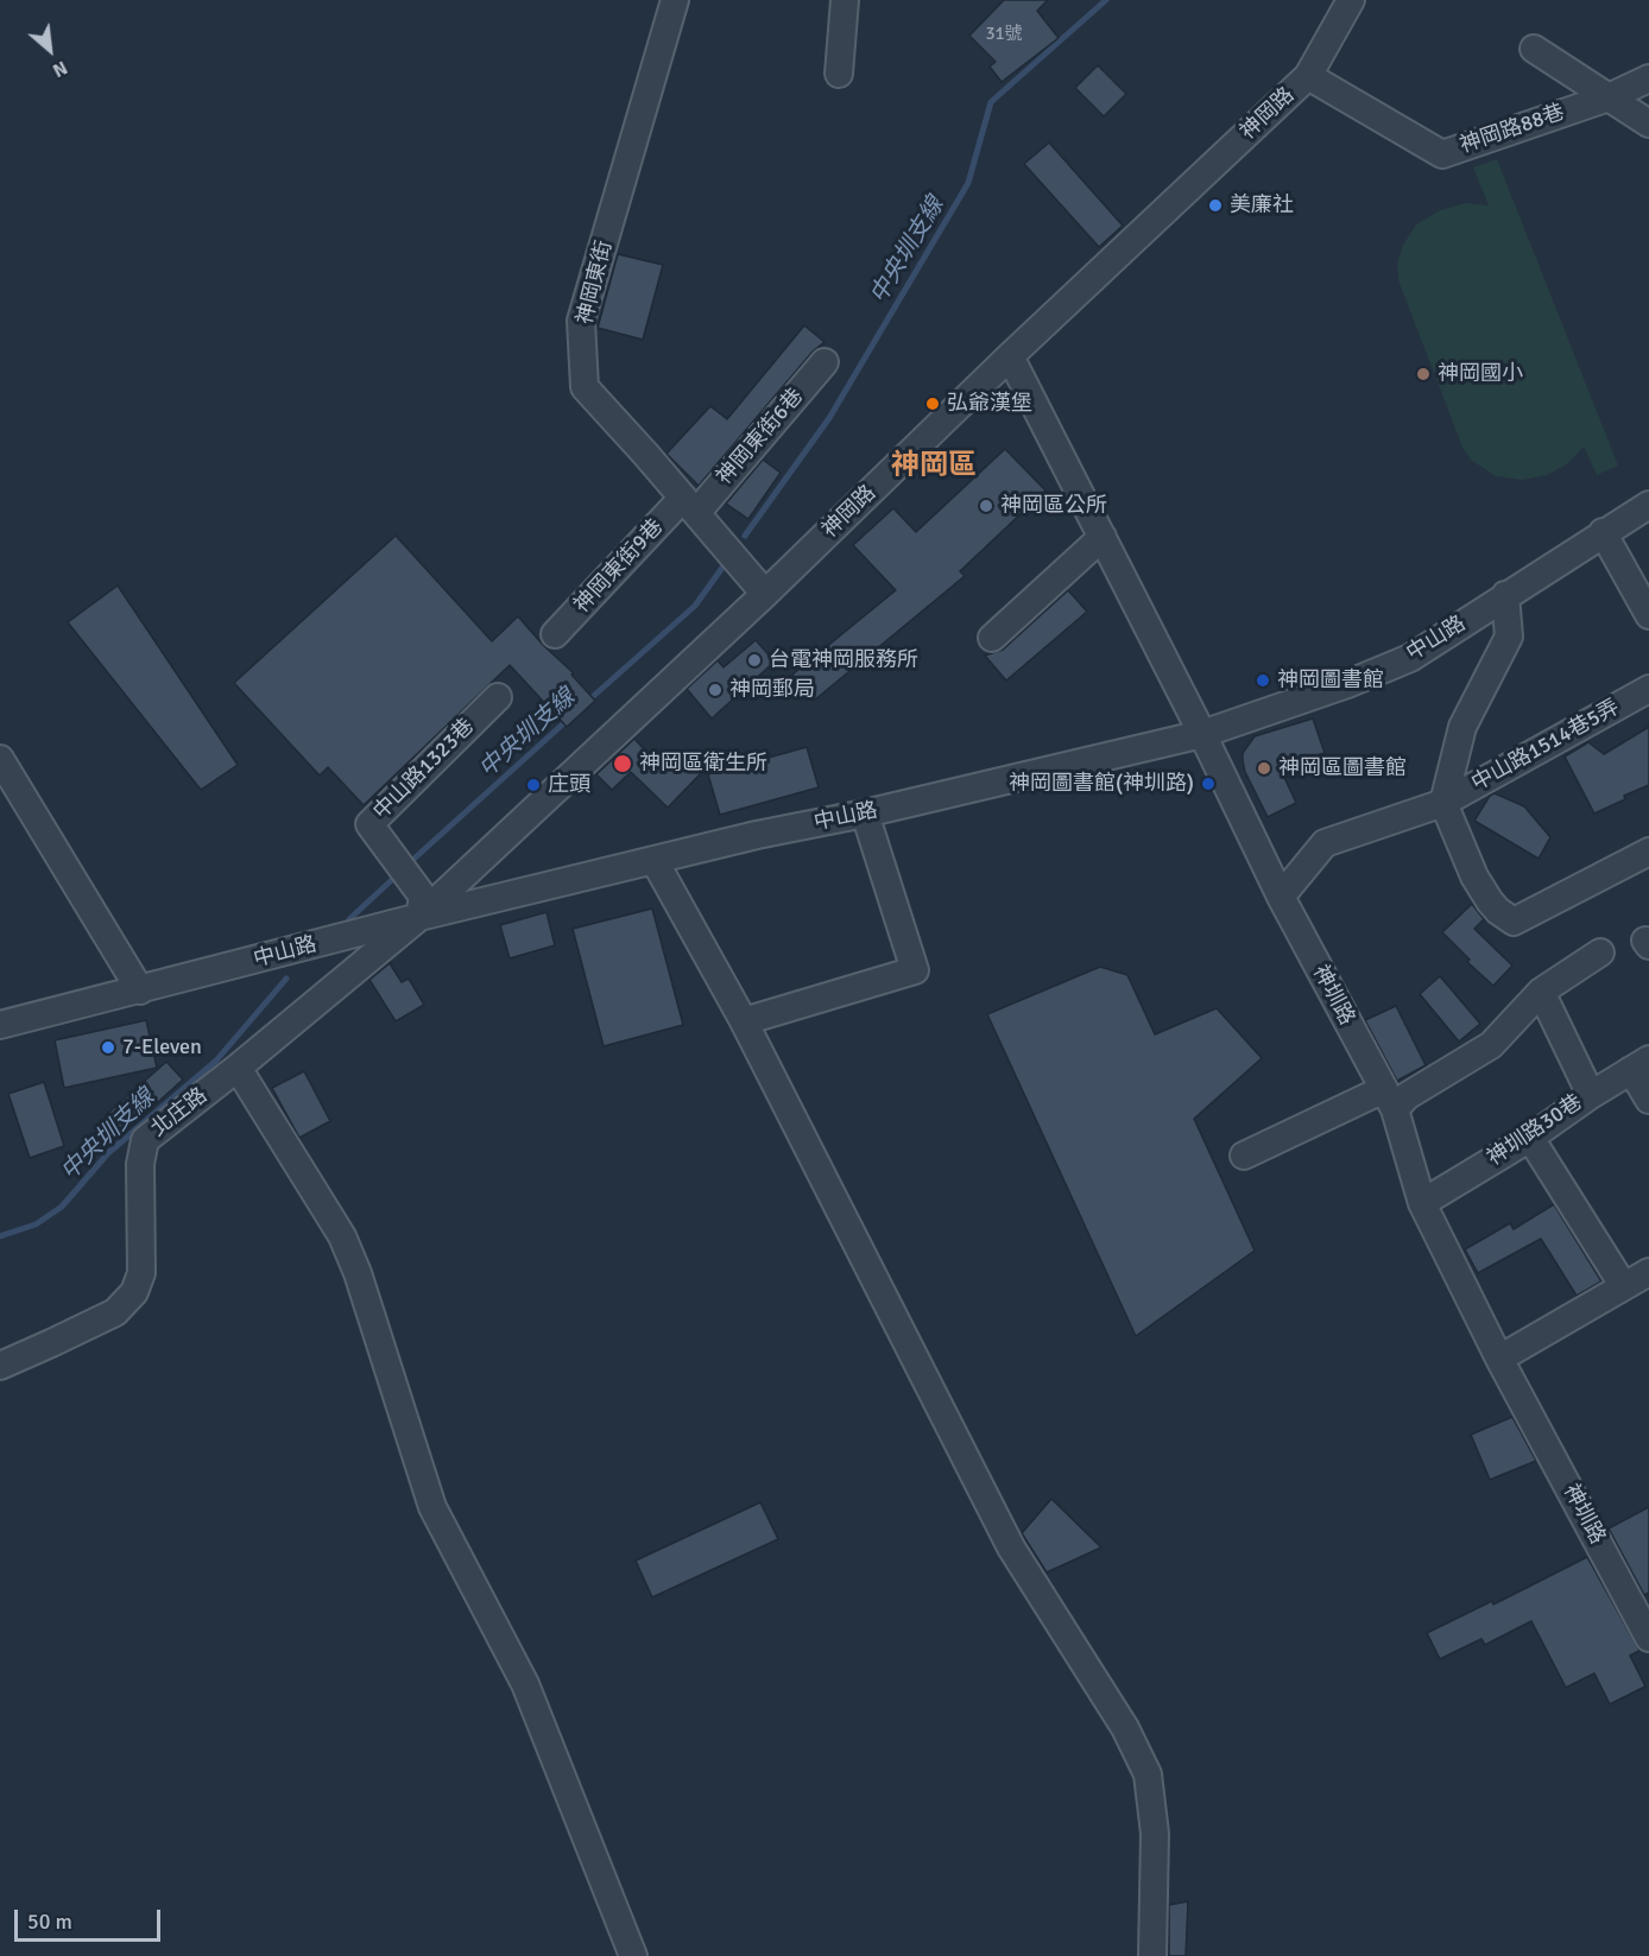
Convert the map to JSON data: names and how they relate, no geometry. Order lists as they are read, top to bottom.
{
  "streets": {
    "street": [
      "神岡路",
      "神岡路88巷",
      "神岡東街",
      "神岡東街6巷",
      "神岡東街9巷",
      "中山路",
      "中山路1514巷5弄",
      "中山路1323巷",
      "神圳路",
      "北庄路",
      "神圳路30巷"
    ]
  },
  "crossings": [
    ["神岡路", "神岡路88巷"],
    ["神岡路", "神岡東街"],
    ["神岡路", "中山路"],
    ["神岡路", "中山路1323巷"],
    ["神岡路", "神圳路"],
    ["神岡路", "北庄路"],
    ["神岡東街", "神岡東街6巷"],
    ["神岡東街", "神岡東街9巷"],
    ["神岡東街6巷", "神岡東街9巷"],
    ["中山路", "中山路1323巷"],
    ["中山路", "神圳路"],
    ["中山路", "北庄路"],
    ["中山路1514巷5弄", "神圳路"],
    ["中山路1323巷", "北庄路"],
    ["神圳路", "神圳路30巷"]
  ],
  "districts": ["神岡區"],
  "water": ["中央圳支線"],
  "places": [
    "美廉社",
    "神岡國小",
    "弘爺漢堡",
    "神岡區公所",
    "台電神岡服務所",
    "神岡圖書館",
    "神岡郵局",
    "神岡區衛生所",
    "神岡區圖書館",
    "神岡圖書館(神圳路)",
    "庄頭",
    "7-Eleven"
  ],
  "house_numbers": ["31號"],
  "scale_bar": "50 m",
  "north": "bottom right"
}
